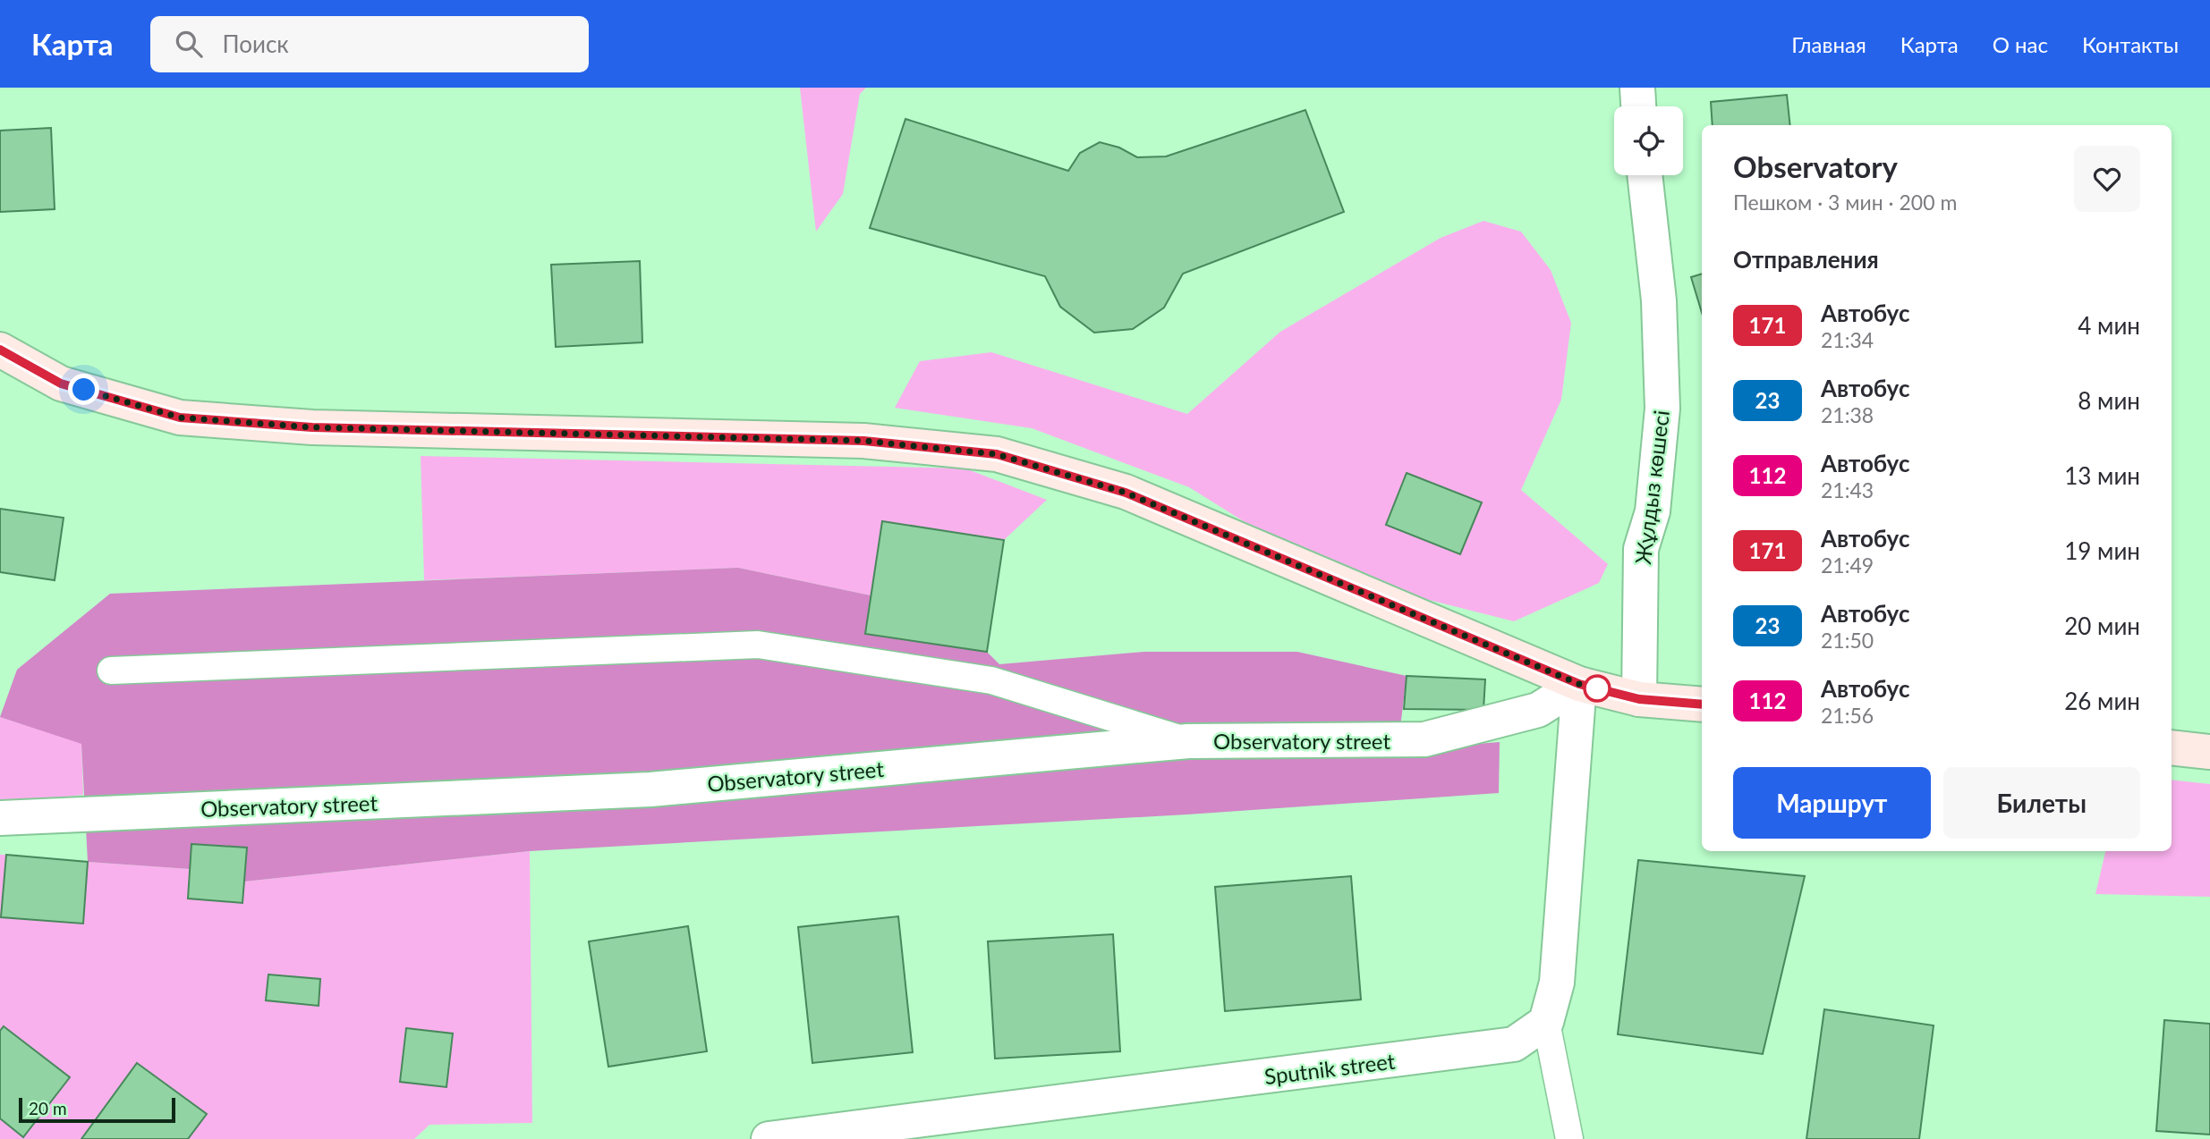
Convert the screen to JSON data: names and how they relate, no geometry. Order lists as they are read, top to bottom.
{
  "streets": {
    "street": ["Жұлдыз көшесі", "Observatory street", "Sputnik street"]
  },
  "lines": ["bus line 171"],
  "scale_bar": "20 m",
  "page": {
    "header": "Карта",
    "search": "Поиск",
    "nav": [
      "Главная",
      "Карта",
      "О нас",
      "Контакты"
    ],
    "heading": [
      ["Observatory", "Пешком · 3 мин · 200 m"],
      "Отправления"
    ],
    "list": [
      {
        "mark": "171",
        "name": "Автобус",
        "note": "21:34",
        "value": "4 мин"
      },
      {
        "mark": "23",
        "name": "Автобус",
        "note": "21:38",
        "value": "8 мин"
      },
      {
        "mark": "112",
        "name": "Автобус",
        "note": "21:43",
        "value": "13 мин"
      },
      {
        "mark": "171",
        "name": "Автобус",
        "note": "21:49",
        "value": "19 мин"
      },
      {
        "mark": "23",
        "name": "Автобус",
        "note": "21:50",
        "value": "20 мин"
      },
      {
        "mark": "112",
        "name": "Автобус",
        "note": "21:56",
        "value": "26 мин"
      }
    ],
    "buttons": ["Маршрут", "Билеты"],
    "scale": "20 m"
  }
}
